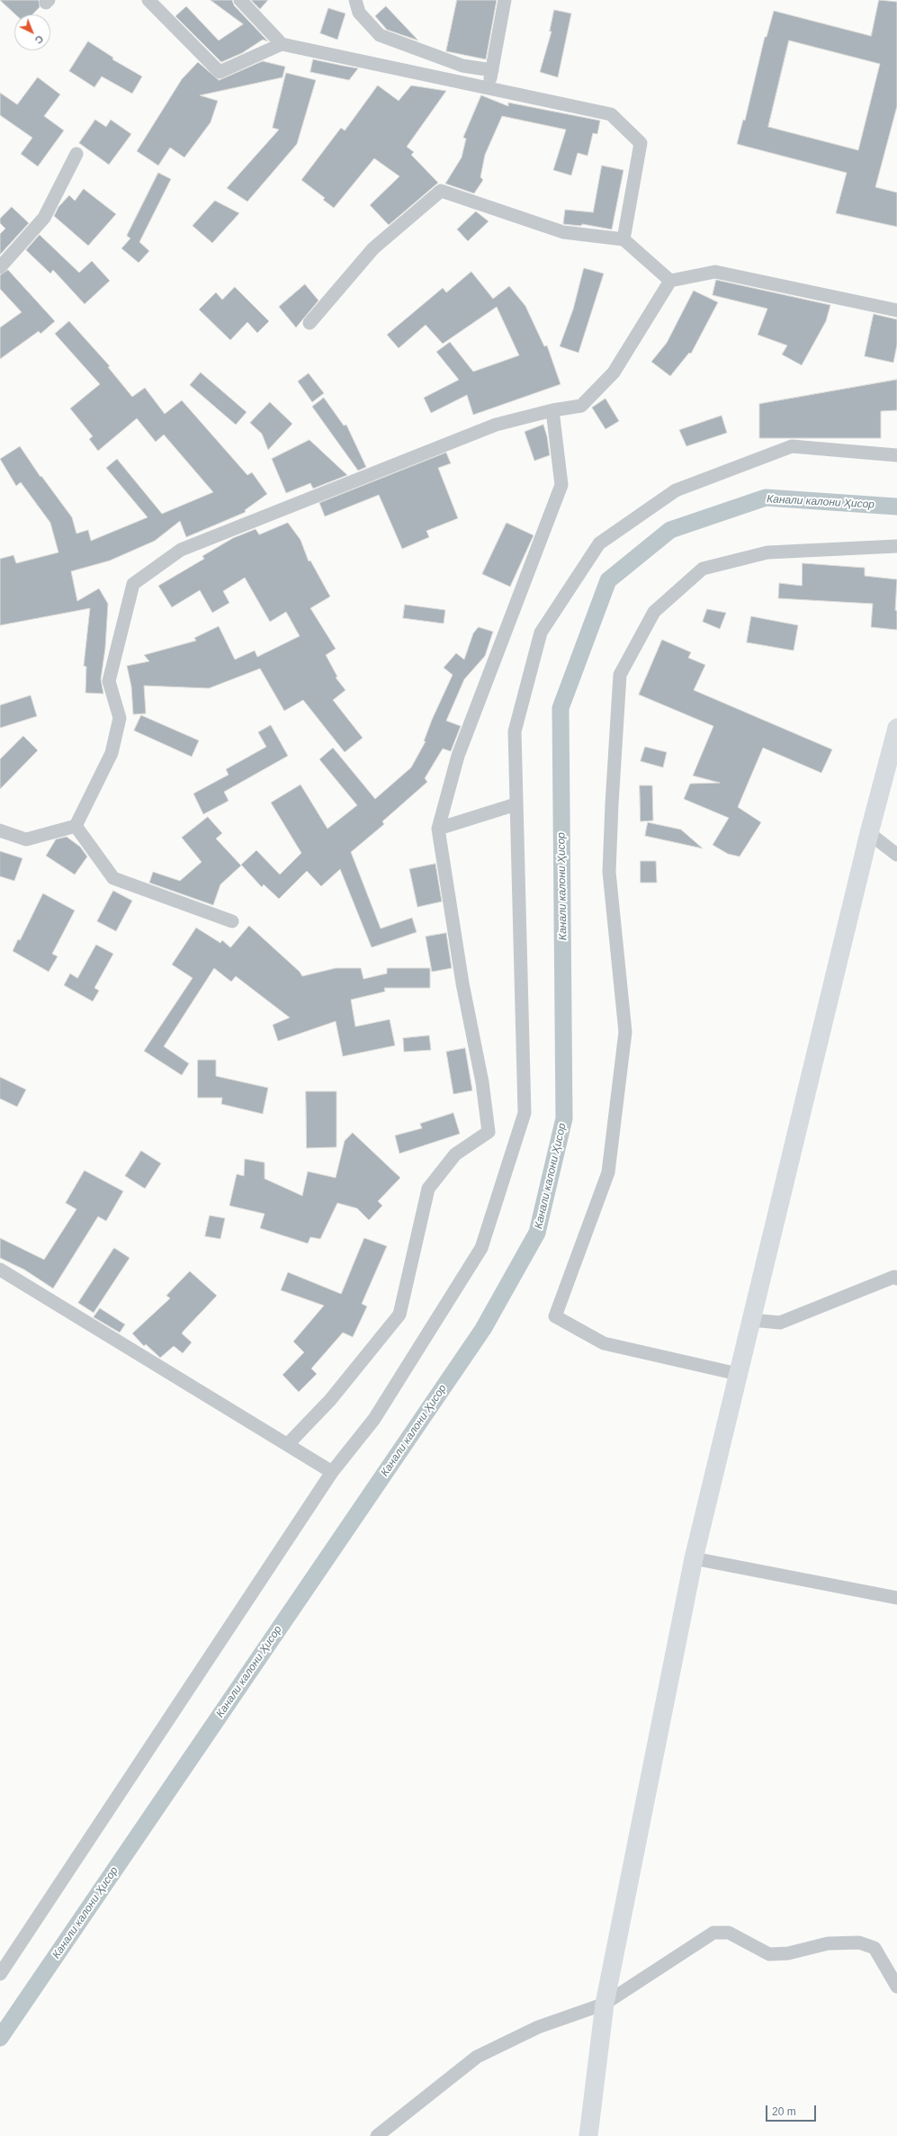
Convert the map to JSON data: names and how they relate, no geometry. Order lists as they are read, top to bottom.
{
  "water": ["Канали калони Ҳисор"],
  "scale_bar": "20 m",
  "north": "bottom right"
}
